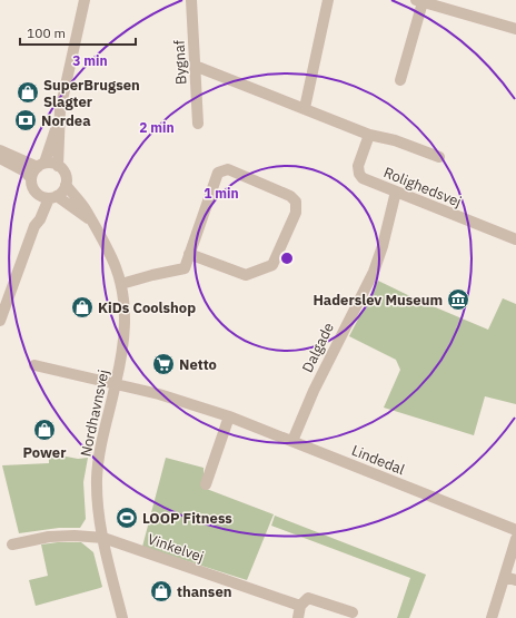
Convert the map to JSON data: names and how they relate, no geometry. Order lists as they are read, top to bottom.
{
  "streets": {
    "street": [
      "Bygnaf",
      "Rolighedsvej",
      "Dalgade",
      "Nordhavnsvej",
      "Lindedal",
      "Vinkelvej"
    ]
  },
  "crossings": [
    ["Rolighedsvej", "Dalgade"],
    ["Dalgade", "Lindedal"],
    ["Nordhavnsvej", "Lindedal"],
    ["Nordhavnsvej", "Vinkelvej"]
  ],
  "places": {
    "shop": [
      "SuperBrugsen Slagter",
      "KiDs Coolshop",
      "Power",
      "thansen"
    ],
    "bank": ["Nordea"],
    "museum": ["Haderslev Museum"],
    "supermarket": ["Netto"],
    "sports": ["LOOP Fitness"]
  },
  "scale_bar": "100 m",
  "rings": ["3 min", "2 min", "1 min"]
}
